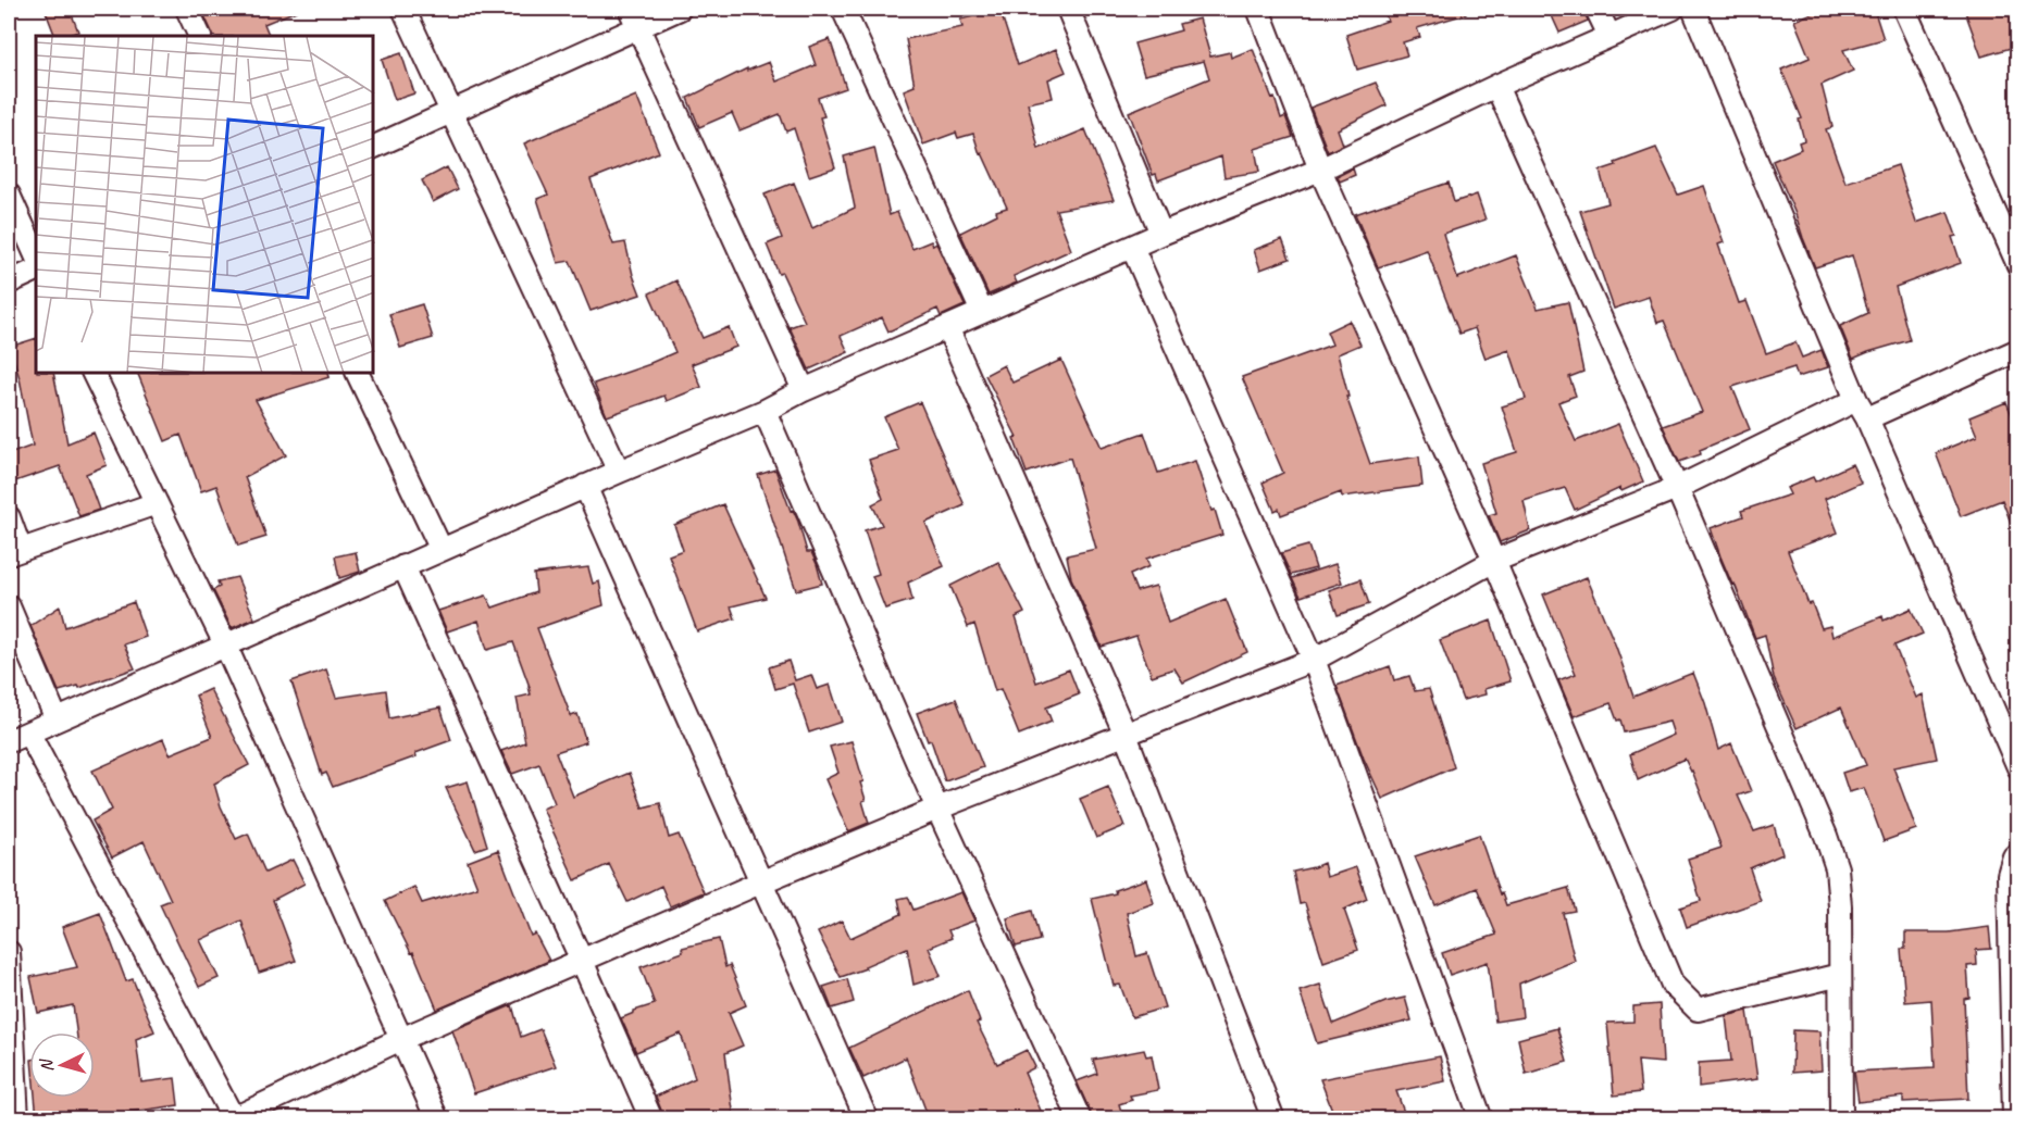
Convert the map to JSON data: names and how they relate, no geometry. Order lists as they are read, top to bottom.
{
  "north": "left"
}
